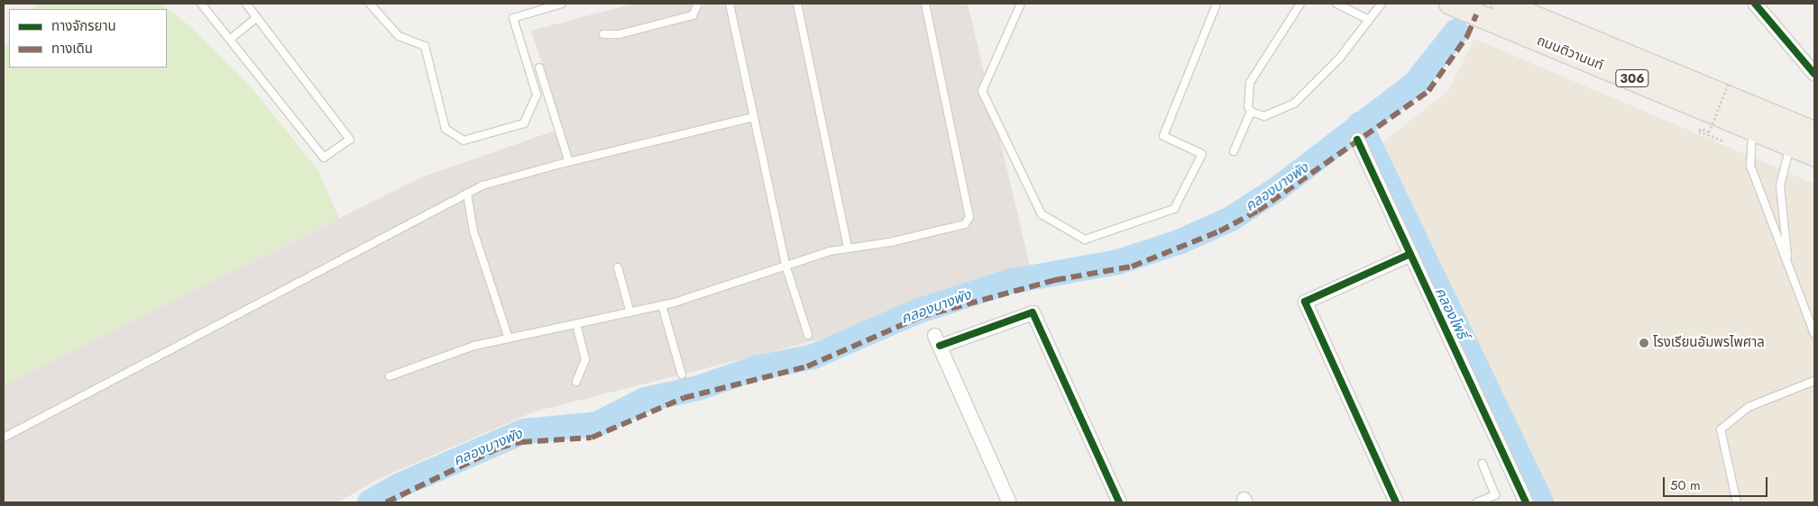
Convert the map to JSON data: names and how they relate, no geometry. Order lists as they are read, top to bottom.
{
  "streets": {
    "main road": ["ถนนติวานนท์", "306"]
  },
  "water": ["คลองบางพัง", "คลองโพธิ์"],
  "places": ["โรงเรียนอัมพรไพศาล"],
  "legend": ["ทางจักรยาน", "ทางเดิน"],
  "scale_bar": "50 m"
}
